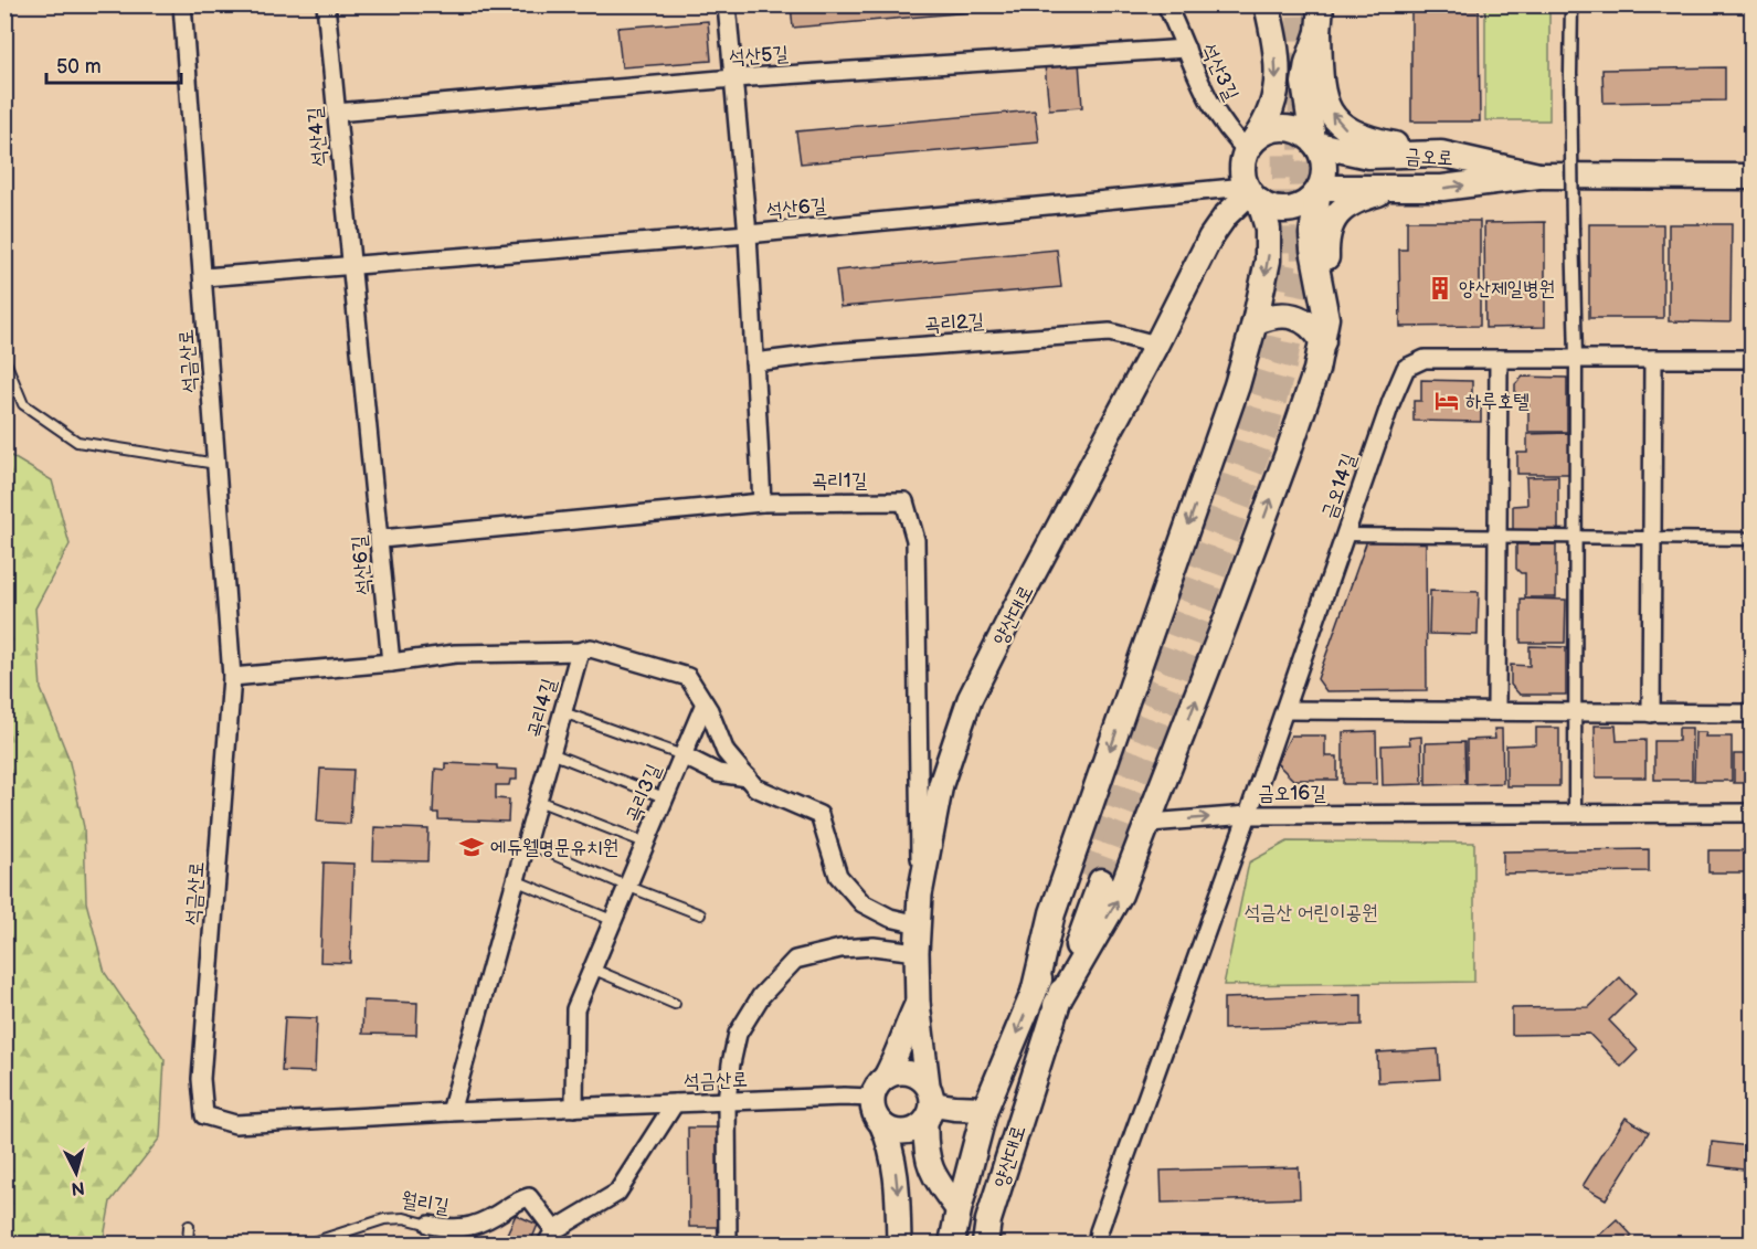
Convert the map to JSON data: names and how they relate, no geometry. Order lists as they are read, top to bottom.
{
  "streets": {
    "main road": ["금오로", "양산대로"],
    "street": [
      "석산5길",
      "석산3길",
      "석산4길",
      "석산6길",
      "곡리2길",
      "석금산로",
      "곡리1길",
      "금오14길",
      "곡리4길",
      "곡리3길",
      "금오16길",
      "월리길"
    ]
  },
  "crossings": [
    ["석산5길", "석산3길"],
    ["석산5길", "석산4길"],
    ["석산3길", "금오로"],
    ["석산3길", "석산6길"],
    ["석산3길", "양산대로"],
    ["석산4길", "석산6길"],
    ["금오로", "석산6길"],
    ["금오로", "양산대로"],
    ["석산6길", "석금산로"],
    ["석산6길", "곡리1길"],
    ["석산6길", "양산대로"],
    ["석산6길", "곡리4길"],
    ["곡리2길", "양산대로"],
    ["석금산로", "양산대로"],
    ["석금산로", "곡리4길"],
    ["석금산로", "곡리3길"],
    ["석금산로", "월리길"],
    ["곡리1길", "양산대로"],
    ["금오14길", "금오16길"],
    ["양산대로", "곡리3길"]
  ],
  "parks": ["석금산 어린이공원"],
  "places": {
    "building": ["양산제일병원"],
    "hotel": ["하루호텔"],
    "school or university": ["에듀웰명문유치원"]
  },
  "scale_bar": "50 m",
  "north": "bottom"
}
